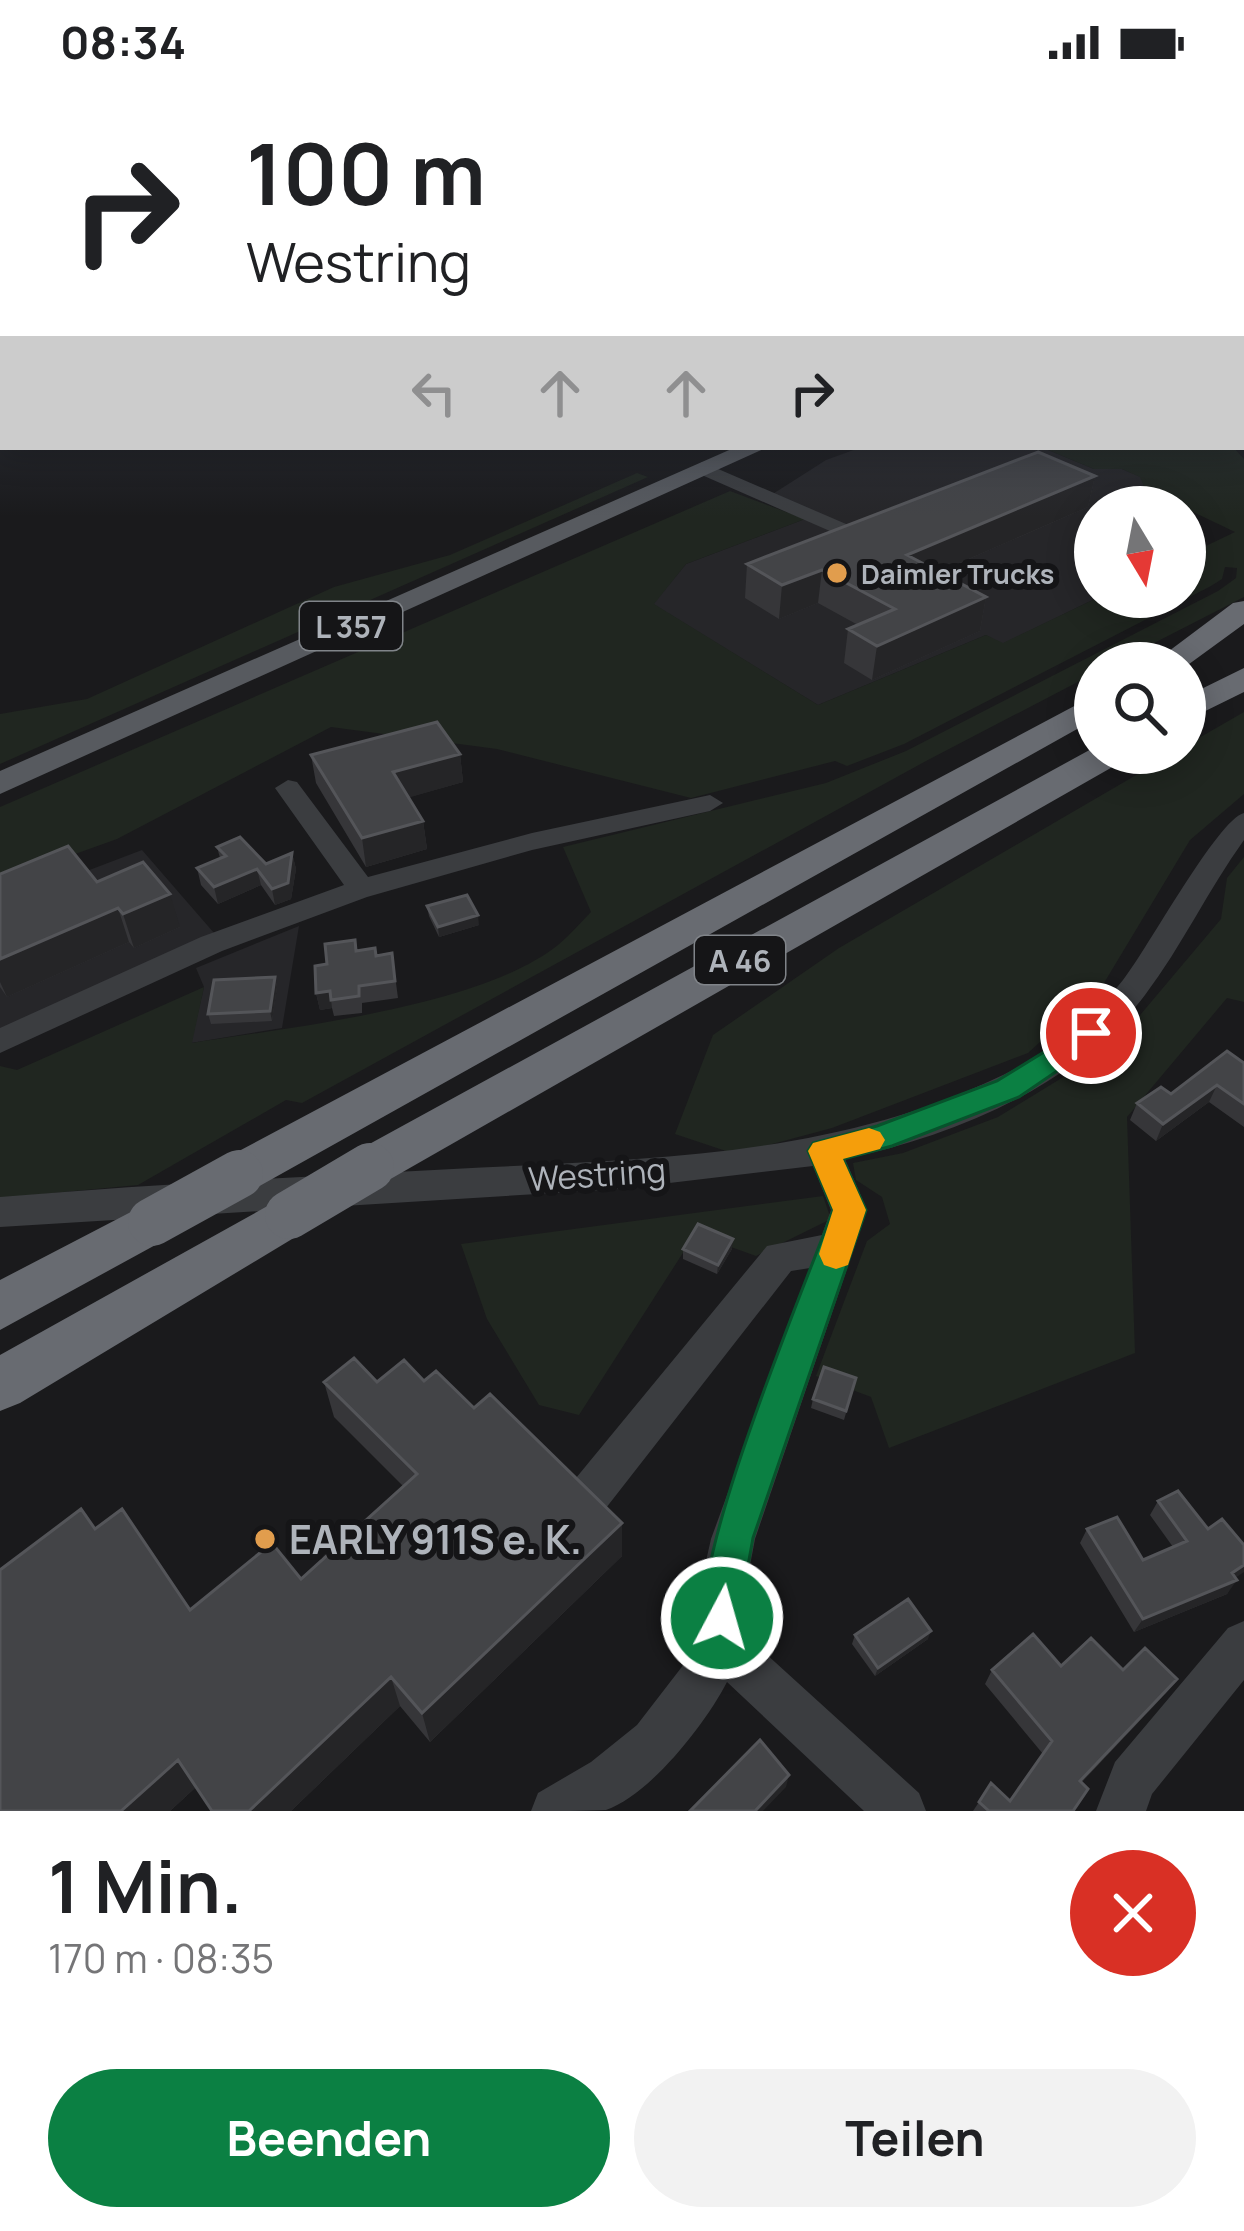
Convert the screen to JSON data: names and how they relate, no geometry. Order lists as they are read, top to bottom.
{
  "streets": {
    "highway": ["A 46"],
    "main road": ["L 357"],
    "street": ["Westring"]
  },
  "places": ["Daimler Trucks", "EARLY 911S e. K."],
  "north": "bottom",
  "page": {
    "status": "08:34",
    "turn": ["100 m", "Westring"],
    "heading": ["1 Min.", "170 m · 08:35"],
    "buttons": ["Beenden", "Teilen"]
  }
}
